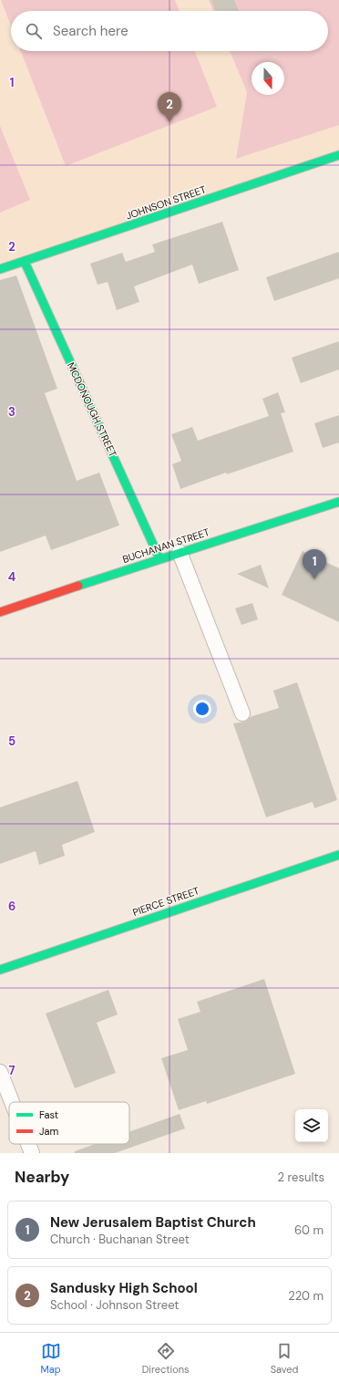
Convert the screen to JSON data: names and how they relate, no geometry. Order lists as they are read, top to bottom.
{
  "streets": {
    "street": [
      "JOHNSON STREET",
      "MCDONOUGH STREET",
      "BUCHANAN STREET",
      "PIERCE STREET"
    ]
  },
  "crossings": [
    ["JOHNSON STREET", "MCDONOUGH STREET"],
    ["MCDONOUGH STREET", "BUCHANAN STREET"]
  ],
  "legend": ["Fast", "Jam"],
  "north": "bottom",
  "page": {
    "search": "Search here",
    "pins": ["2", "1"],
    "heading": ["Nearby", "2 results"],
    "list": [
      {
        "mark": "1",
        "name": "New Jerusalem Baptist Church",
        "note": "Church · Buchanan Street",
        "value": "60 m"
      },
      {
        "mark": "2",
        "name": "Sandusky High School",
        "note": "School · Johnson Street",
        "value": "220 m"
      }
    ],
    "nav": ["Map", "Directions", "Saved"]
  },
  "grid": {
    "rows": [
      "1",
      "2",
      "3",
      "4",
      "5",
      "6",
      "7"
    ]
  }
}
